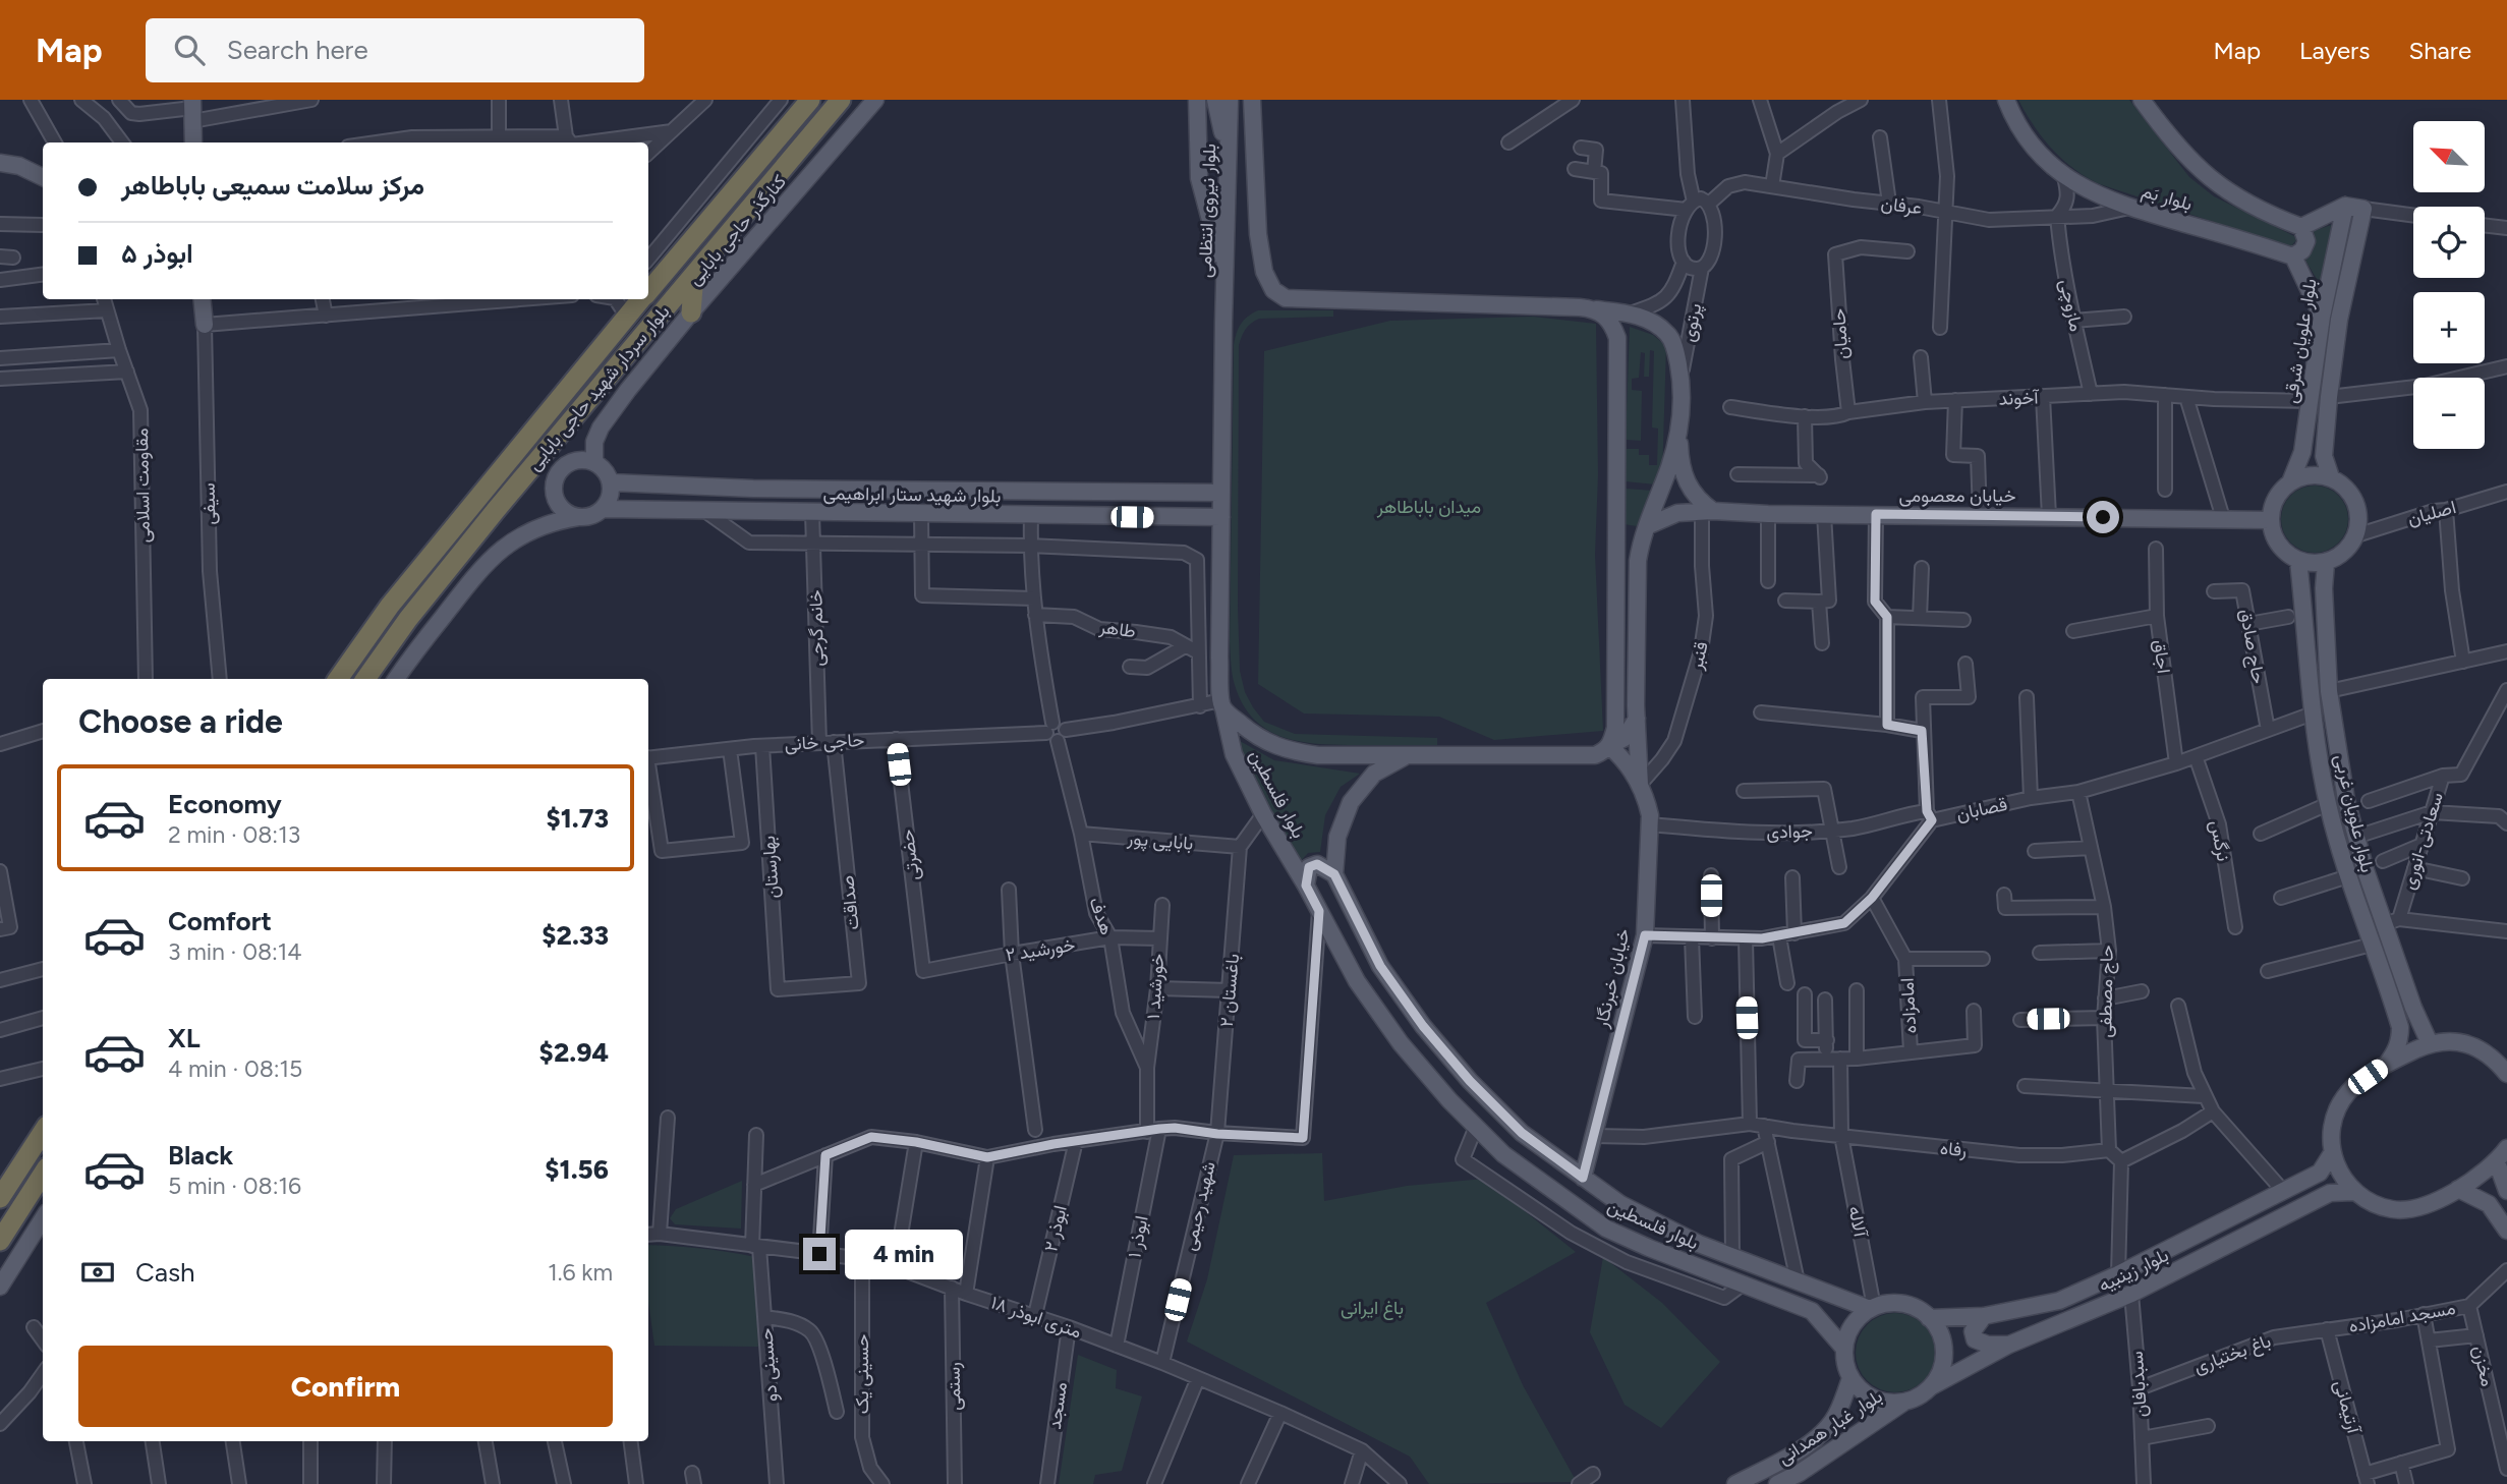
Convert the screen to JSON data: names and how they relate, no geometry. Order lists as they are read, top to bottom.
{
  "streets": {
    "highway": ["بلوار سردار شهید حاجی بابایی"],
    "main road": [
      "بلوار بَم",
      "بلوار نیروی انتظامی",
      "کنارگذر حاجی بابایی",
      "بلوار علویان شرقی",
      "بلوار شهید ستار ابراهیمی",
      "خیابان معصومی",
      "بلوار فلسطین",
      "بلوار علویان غربی",
      "خیابان خبرنگار",
      "بلوار زینبیه",
      "بلوار غبار همدانی"
    ],
    "street": [
      "عرفان",
      "مازوچی",
      "پرتوی",
      "حامیان",
      "آخوند",
      "مقاومت اسلامی",
      "سیفی",
      "اصلیان",
      "خانم گرجی",
      "طاهر",
      "حاج صادق",
      "قنبر",
      "اجاق",
      "حاجی خانی",
      "قصابان",
      "جوادی",
      "بابایی پور",
      "نرگس",
      "سعادتی-انوری",
      "حضرتی",
      "بهارستان",
      "صداقت",
      "هدف",
      "خورشید ۲",
      "خورشید ۱",
      "باغستان ۲",
      "حاج مصطفی",
      "امامزاده",
      "رفاه",
      "شهید رحیمی",
      "آلاله",
      "ابوذر ۲",
      "ابوذر ۱",
      "۱۸ متری ابوذر",
      "مسجد امامزاده",
      "باغ بختیاری",
      "حسینی دو",
      "مخزن",
      "حسینی یک",
      "سبدبافان",
      "رستمی",
      "مسجد",
      "آرتیمانی"
    ]
  },
  "crossings": [
    ["بلوار بَم", "عرفان"],
    ["عرفان", "مازوچی"],
    ["عرفان", "پرتوی"],
    ["بلوار نیروی انتظامی", "بلوار شهید ستار ابراهیمی"],
    ["کنارگذر حاجی بابایی", "بلوار شهید ستار ابراهیمی"],
    ["مازوچی", "آخوند"],
    ["حامیان", "آخوند"],
    ["بلوار علویان شرقی", "آخوند"],
    ["بلوار علویان شرقی", "خیابان معصومی"],
    ["بلوار علویان شرقی", "اصلیان"],
    ["بلوار علویان شرقی", "بلوار علویان غربی"],
    ["بلوار شهید ستار ابراهیمی", "خانم گرجی"],
    ["بلوار شهید ستار ابراهیمی", "هدف"],
    ["خیابان معصومی", "اصلیان"],
    ["خیابان معصومی", "قنبر"],
    ["خیابان معصومی", "بلوار علویان غربی"],
    ["خیابان معصومی", "خیابان خبرنگار"],
    ["اصلیان", "بلوار علویان غربی"],
    ["خانم گرجی", "حاجی خانی"],
    ["طاهر", "هدف"],
    ["حاج صادق", "قصابان"],
    ["قنبر", "خیابان خبرنگار"],
    ["اجاق", "قصابان"],
    ["حاجی خانی", "بلوار فلسطین"],
    ["حاجی خانی", "حضرتی"],
    ["حاجی خانی", "بهارستان"],
    ["حاجی خانی", "صداقت"],
    ["حاجی خانی", "هدف"],
    ["بلوار فلسطین", "خیابان خبرنگار"],
    ["بلوار فلسطین", "آلاله"],
    ["بلوار فلسطین", "بلوار زینبیه"],
    ["بلوار فلسطین", "بلوار غبار همدانی"],
    ["قصابان", "بلوار علویان غربی"],
    ["قصابان", "جوادی"],
    ["قصابان", "نرگس"],
    ["قصابان", "خیابان خبرنگار"],
    ["قصابان", "حاج مصطفی"],
    ["قصابان", "امامزاده"],
    ["بلوار علویان غربی", "سعادتی-انوری"],
    ["جوادی", "خیابان خبرنگار"],
    ["بابایی پور", "هدف"],
    ["بابایی پور", "باغستان ۲"],
    ["حضرتی", "خورشید ۲"],
    ["بهارستان", "صداقت"],
    ["هدف", "خورشید ۲"],
    ["هدف", "خورشید ۱"],
    ["هدف", "ابوذر ۱"],
    ["خورشید ۲", "خورشید ۱"],
    ["خیابان خبرنگار", "رفاه"],
    ["باغستان ۲", "شهید رحیمی"],
    ["حاج مصطفی", "رفاه"],
    ["رفاه", "آلاله"],
    ["شهید رحیمی", "۱۸ متری ابوذر"],
    ["آلاله", "بلوار زینبیه"],
    ["آلاله", "بلوار غبار همدانی"],
    ["ابوذر ۲", "۱۸ متری ابوذر"],
    ["ابوذر ۱", "۱۸ متری ابوذر"],
    ["بلوار زینبیه", "سبدبافان"],
    ["بلوار زینبیه", "بلوار غبار همدانی"],
    ["۱۸ متری ابوذر", "حسینی دو"],
    ["۱۸ متری ابوذر", "حسینی یک"],
    ["۱۸ متری ابوذر", "رستمی"],
    ["۱۸ متری ابوذر", "مسجد"],
    ["مسجد امامزاده", "باغ بختیاری"],
    ["مسجد امامزاده", "مخزن"],
    ["مسجد امامزاده", "آرتیمانی"],
    ["باغ بختیاری", "سبدبافان"],
    ["باغ بختیاری", "آرتیمانی"]
  ],
  "parks": ["میدان باباطاهر", "باغ ایرانی"],
  "north": "top left",
  "page": {
    "header": "Map",
    "search": "Search here",
    "nav": ["Map", "Layers", "Share"],
    "map_buttons": ["+", "−"],
    "banner": ["مرکز سلامت سمیعی باباطاهر", "ابوذر ۵"],
    "heading": "Choose a ride",
    "list": [
      {
        "name": "Economy",
        "note": "2 min · 08:13",
        "value": "$1.73"
      },
      {
        "name": "Comfort",
        "note": "3 min · 08:14",
        "value": "$2.33"
      },
      {
        "name": "XL",
        "note": "4 min · 08:15",
        "value": "$2.94"
      },
      {
        "name": "Black",
        "note": "5 min · 08:16",
        "value": "$1.56"
      }
    ],
    "bubble": "4 min",
    "pay": ["Cash", "1.6 km"],
    "buttons": "Confirm"
  }
}
